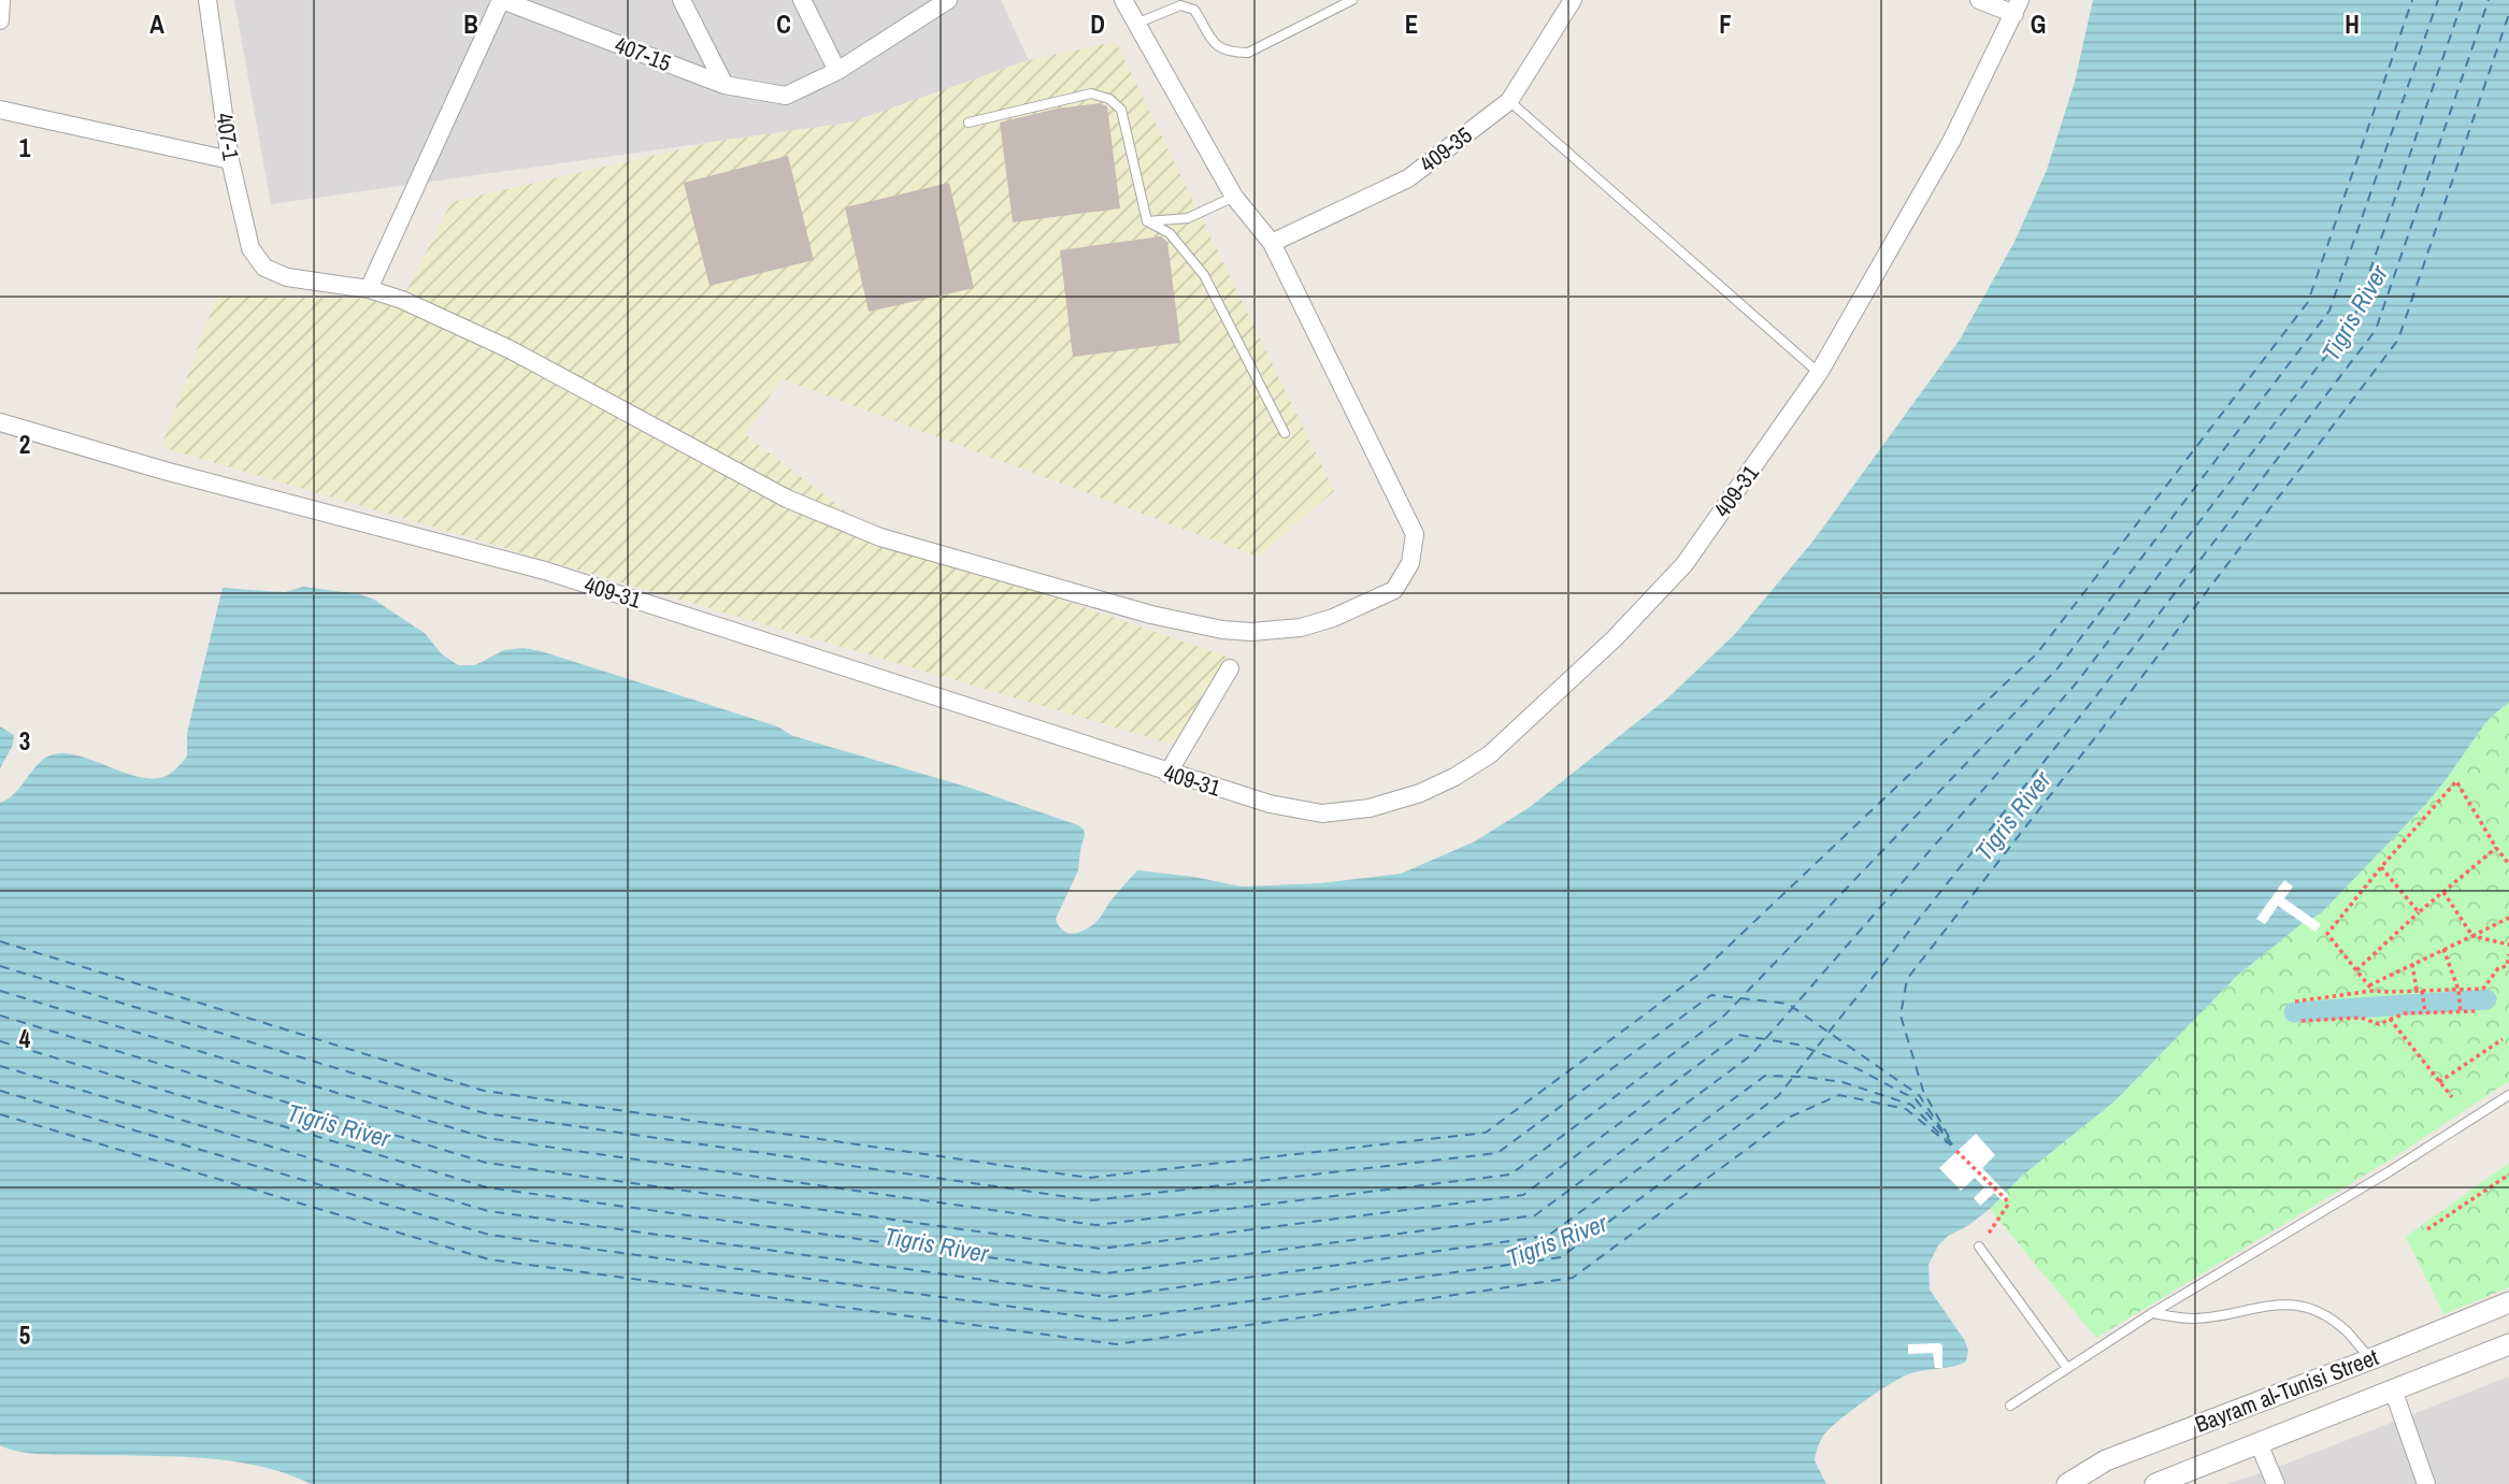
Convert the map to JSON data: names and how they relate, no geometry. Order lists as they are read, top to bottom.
{
  "streets": {
    "street": [
      "407-15",
      "407-1",
      "409-35",
      "409-31",
      "Bayram al-Tunisi Street"
    ]
  },
  "water": ["Tigris River"],
  "grid": {
    "columns": [
      "A",
      "B",
      "C",
      "D",
      "E",
      "F",
      "G",
      "H"
    ],
    "rows": [
      "1",
      "2",
      "3",
      "4",
      "5"
    ]
  }
}
